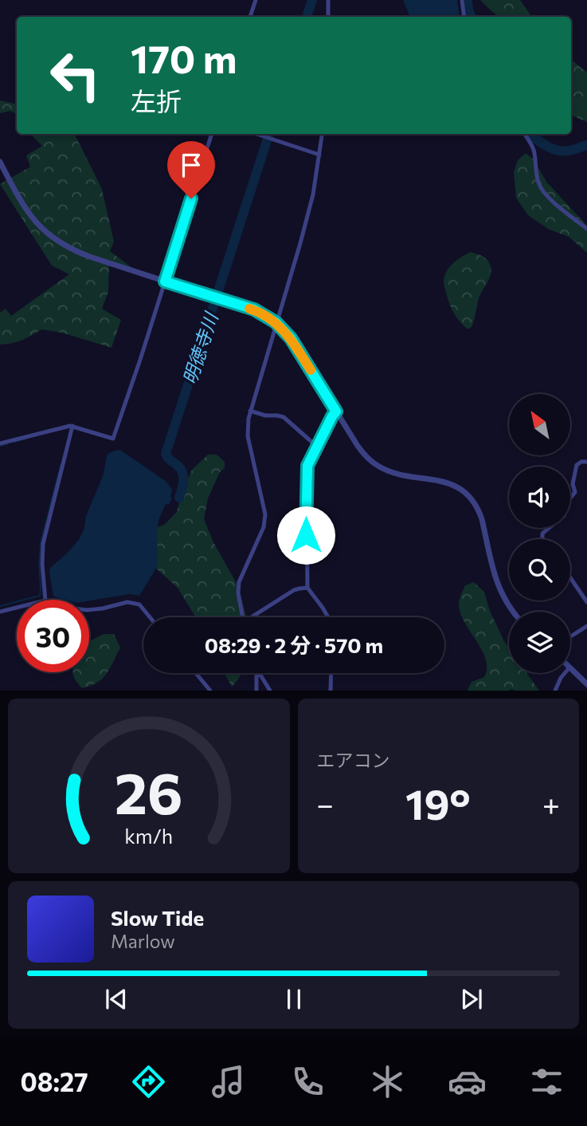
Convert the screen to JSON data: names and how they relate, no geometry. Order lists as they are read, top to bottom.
{
  "water": ["明徳寺川"],
  "north": "top left",
  "page": {
    "turn": ["170 m", "左折"],
    "limit": "30",
    "trip": "08:29 · 2 分 · 570 m",
    "tile": "エアコン",
    "heat": ["−", "19°", "+"],
    "song": ["Slow Tide", "Marlow"],
    "tabs": "08:27",
    "gauge": ["26", "km/h"]
  }
}
